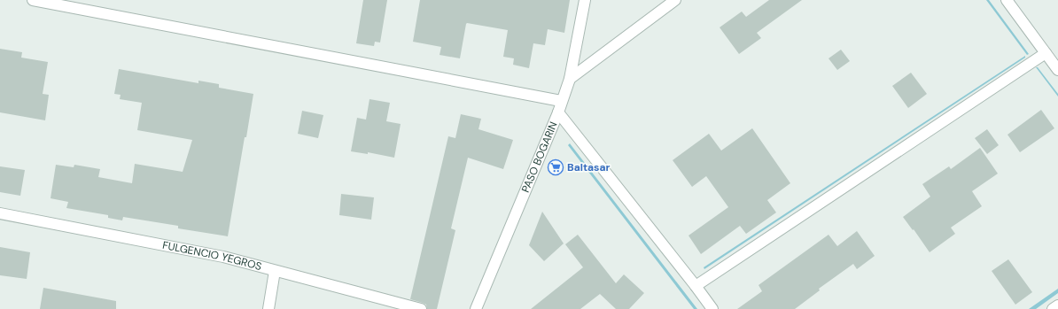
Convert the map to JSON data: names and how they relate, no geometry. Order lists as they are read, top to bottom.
{
  "streets": {
    "street": ["PASO BOGARIN", "FULGENCIO YEGROS"]
  },
  "places": {
    "supermarket": ["Baltasar"]
  }
}
